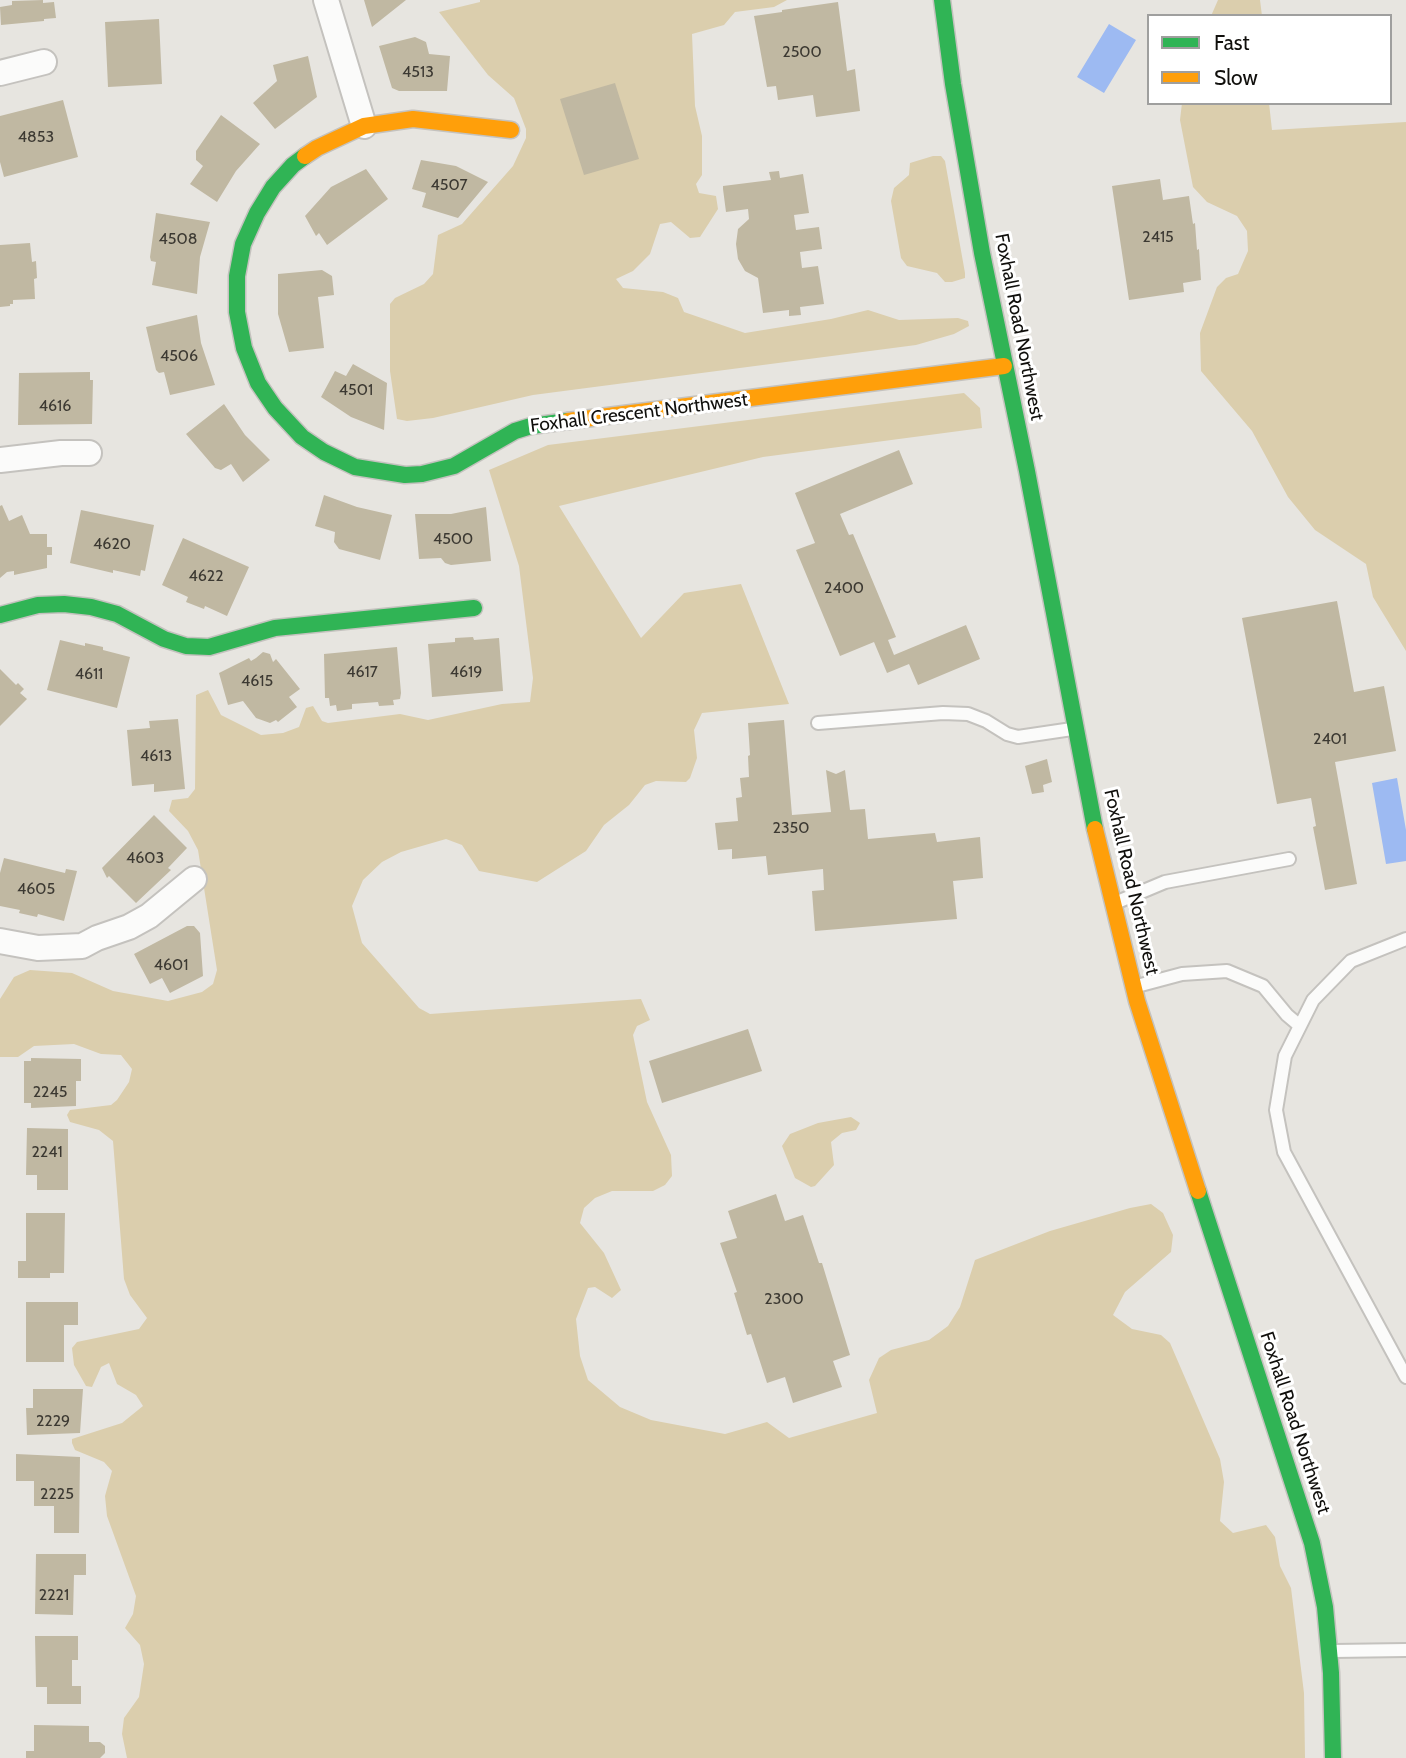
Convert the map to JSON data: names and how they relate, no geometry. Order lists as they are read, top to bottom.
{
  "streets": {
    "main road": ["Foxhall Road Northwest", "Foxhall Crescent Northwest"]
  },
  "crossings": [
    ["Foxhall Road Northwest", "Foxhall Crescent Northwest"]
  ],
  "house_numbers": [
    "2500",
    "4513",
    "4853",
    "4507",
    "2415",
    "4508",
    "4506",
    "4501",
    "4616",
    "4500",
    "4620",
    "4622",
    "2400",
    "4617",
    "4619",
    "4611",
    "4615",
    "2401",
    "4613",
    "2350",
    "4603",
    "4605",
    "4601",
    "2245",
    "2241",
    "2300",
    "2229",
    "2225",
    "2221"
  ],
  "legend": ["Fast", "Slow"]
}
